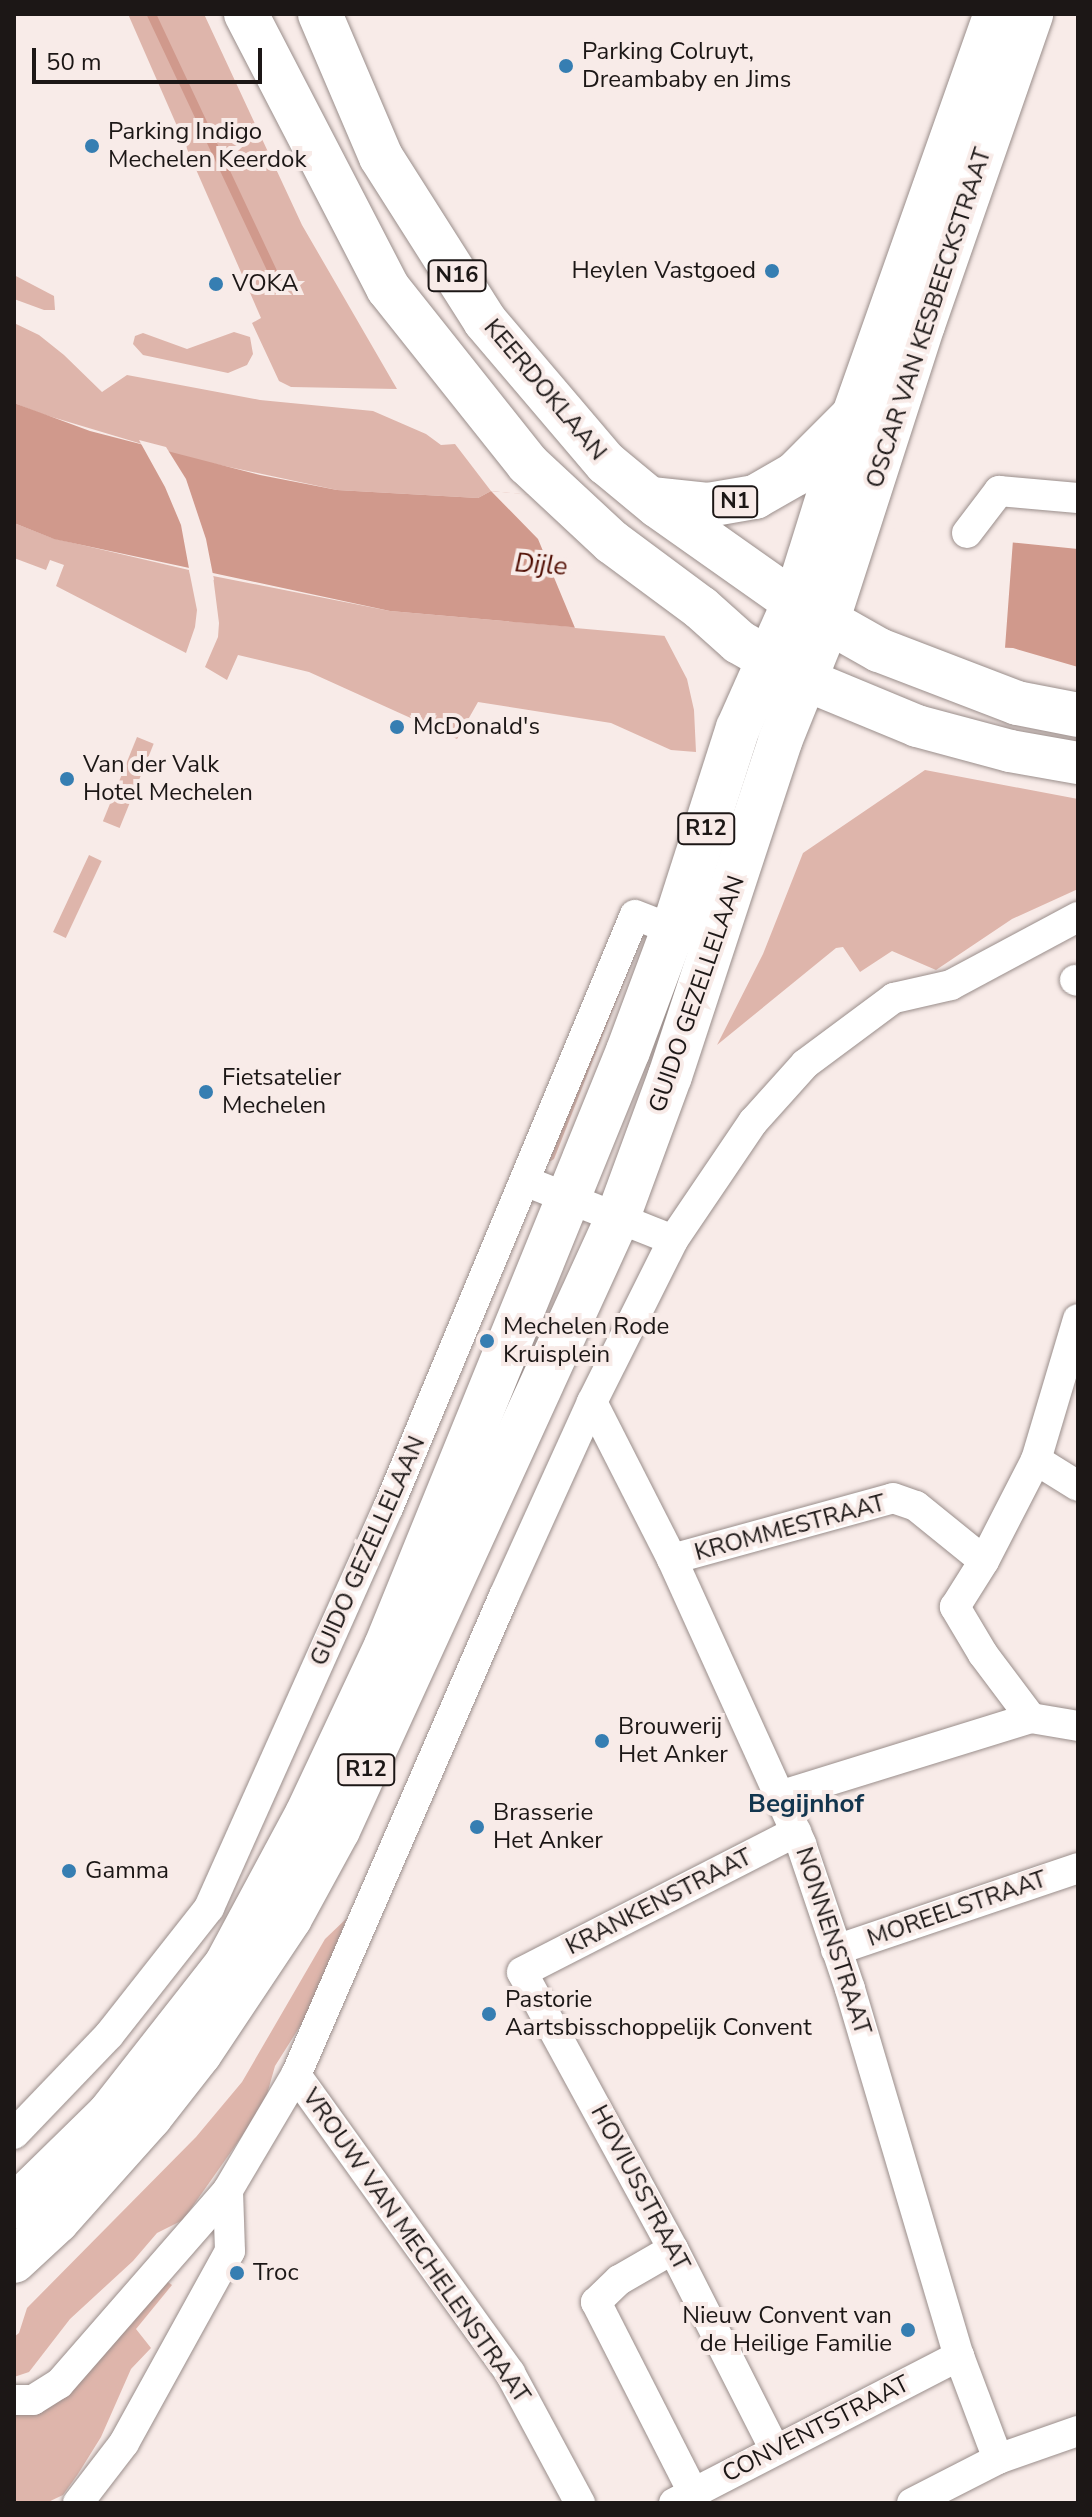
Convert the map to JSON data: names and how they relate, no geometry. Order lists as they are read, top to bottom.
{
  "streets": {
    "main road": [
      "N16",
      "OSCAR VAN KESBEECKSTRAAT",
      "KEERDOKLAAN",
      "N1",
      "R12",
      "GUIDO GEZELLELAAN"
    ],
    "street": [
      "KROMMESTRAAT",
      "KRANKENSTRAAT",
      "MOREELSTRAAT",
      "NONNENSTRAAT",
      "HOVIUSSTRAAT",
      "VROUW VAN MECHELENSTRAAT",
      "CONVENTSTRAAT"
    ]
  },
  "crossings": [
    ["N16", "OSCAR VAN KESBEECKSTRAAT"],
    ["N16", "KEERDOKLAAN"],
    ["N16", "N1"],
    ["N16", "GUIDO GEZELLELAAN"],
    ["OSCAR VAN KESBEECKSTRAAT", "N1"],
    ["OSCAR VAN KESBEECKSTRAAT", "GUIDO GEZELLELAAN"],
    ["KEERDOKLAAN", "N1"],
    ["KROMMESTRAAT", "NONNENSTRAAT"],
    ["KRANKENSTRAAT", "NONNENSTRAAT"],
    ["KRANKENSTRAAT", "HOVIUSSTRAAT"],
    ["MOREELSTRAAT", "NONNENSTRAAT"],
    ["NONNENSTRAAT", "CONVENTSTRAAT"],
    ["HOVIUSSTRAAT", "CONVENTSTRAAT"]
  ],
  "districts": ["Begijnhof"],
  "water": ["Dijle"],
  "places": [
    "Parking Colruyt, Dreambaby en Jims",
    "Parking Indigo Mechelen Keerdok",
    "Heylen Vastgoed",
    "VOKA",
    "McDonald's",
    "Van der Valk Hotel Mechelen",
    "Fietsatelier Mechelen",
    "Mechelen Rode Kruisplein",
    "Brouwerij Het Anker",
    "Brasserie Het Anker",
    "Gamma",
    "Pastorie Aartsbisschoppelijk Convent",
    "Troc",
    "Nieuw Convent van de Heilige Familie"
  ],
  "scale_bar": "50 m"
}
